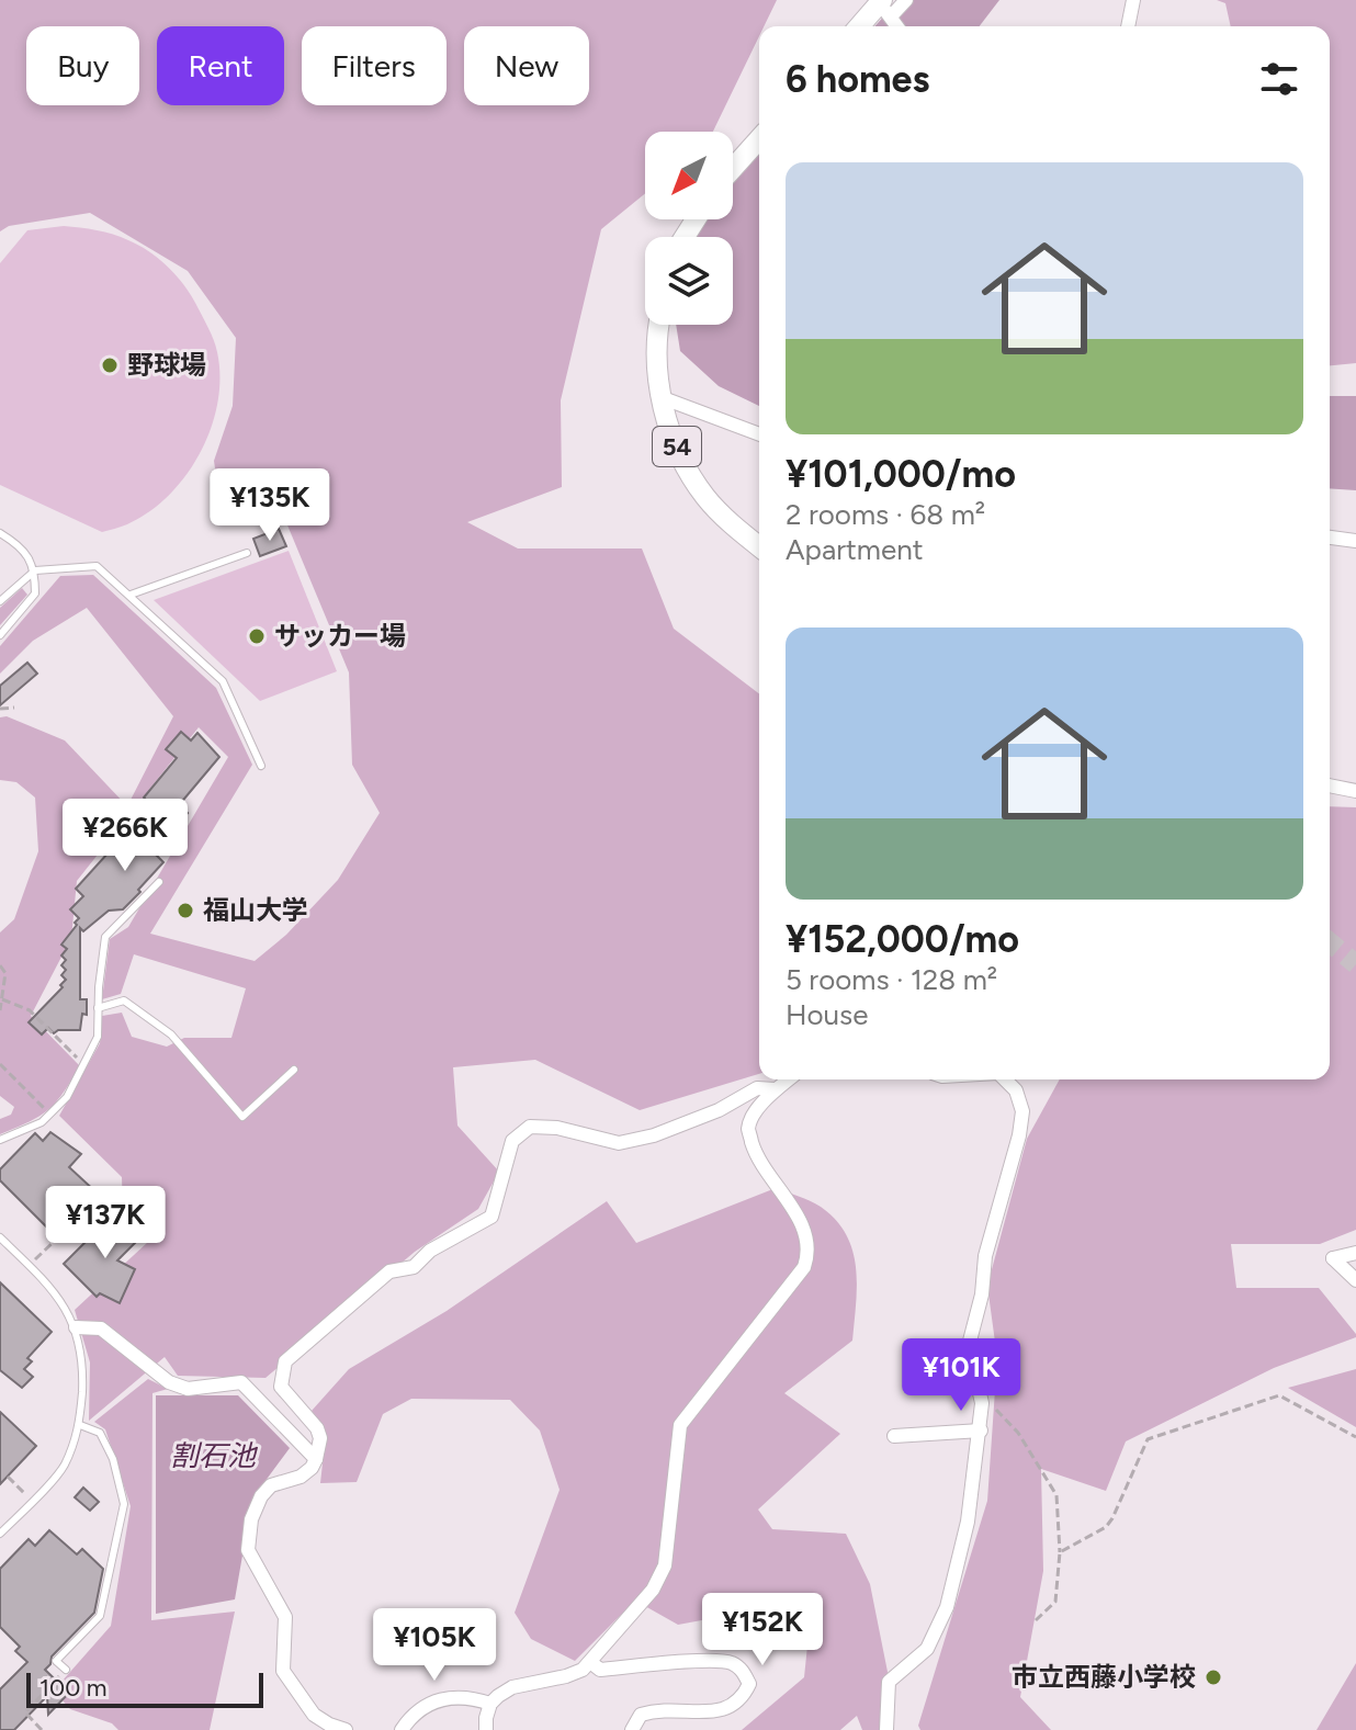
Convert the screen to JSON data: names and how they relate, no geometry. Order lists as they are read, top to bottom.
{
  "streets": {
    "main road": ["54"]
  },
  "water": ["割石池"],
  "places": [
    "野球場",
    "サッカー場",
    "福山大学",
    "市立西藤小学校"
  ],
  "scale_bar": "100 m",
  "north": "bottom left",
  "page": {
    "chip": [
      "Buy",
      "Rent",
      "Filters",
      "New"
    ],
    "heading": "6 homes",
    "list": [
      {
        "name": "¥101,000/mo",
        "note": "2 rooms · 68 m² · Apartment"
      },
      {
        "name": "¥152,000/mo",
        "note": "5 rooms · 128 m² · House"
      }
    ],
    "price": [
      "¥135K",
      "¥266K",
      "¥137K",
      "¥101K",
      "¥152K",
      "¥105K"
    ],
    "scale": "100 m"
  }
}
